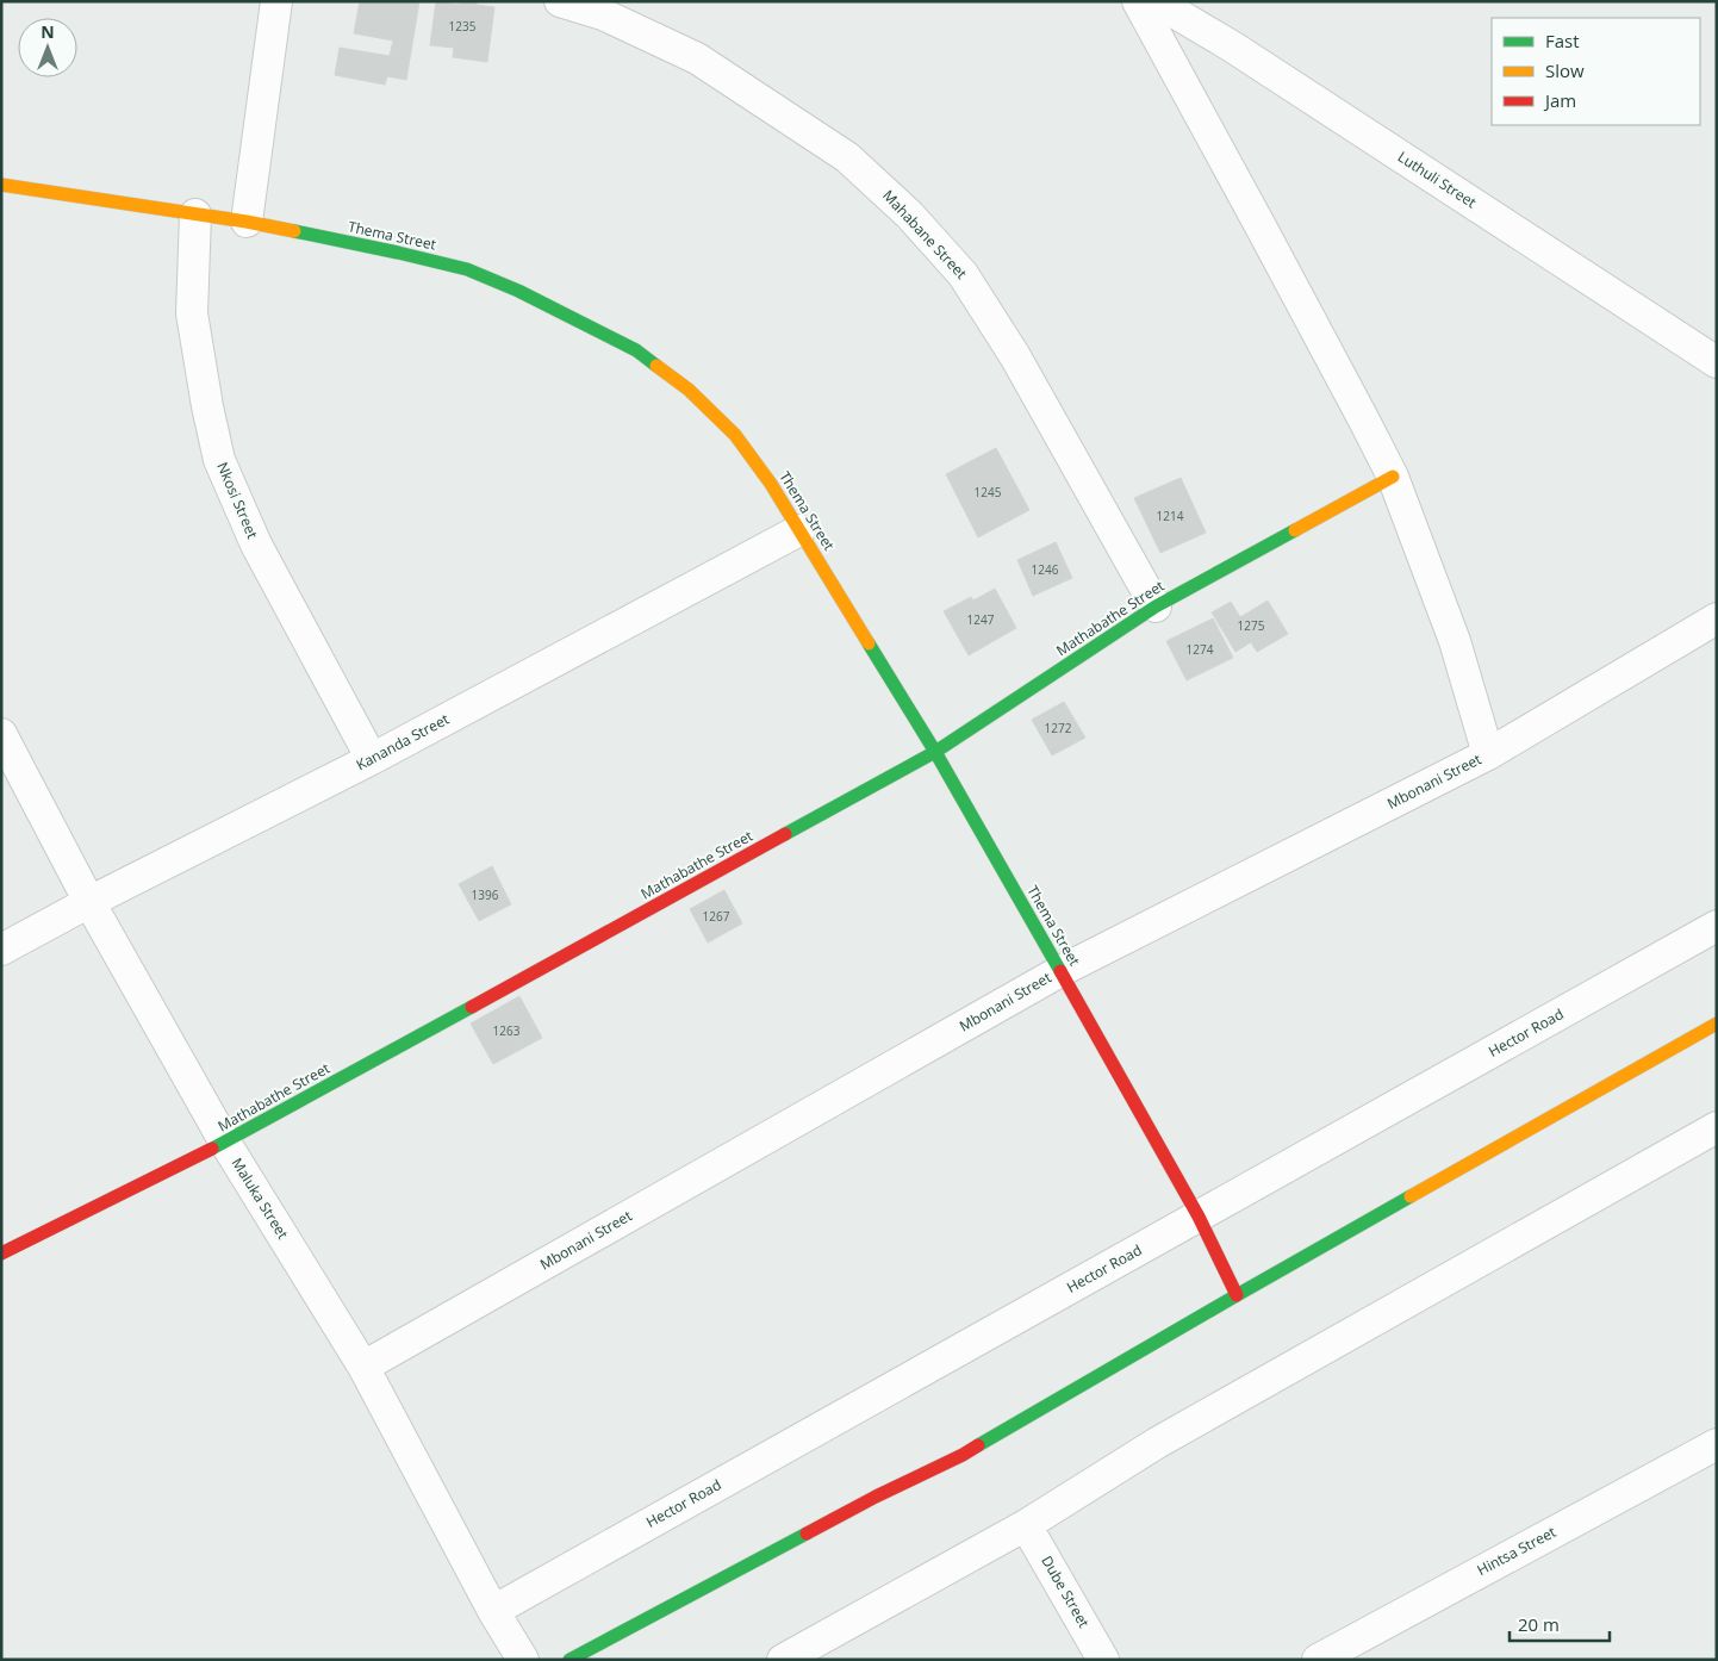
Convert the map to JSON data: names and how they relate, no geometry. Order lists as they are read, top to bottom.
{
  "streets": {
    "street": [
      "Luthuli Street",
      "Mahabane Street",
      "Thema Street",
      "Nkosi Street",
      "Mathabathe Street",
      "Kananda Street",
      "Mbonani Street",
      "Hector Road",
      "Maluka Street",
      "Hintsa Street",
      "Dube Street"
    ]
  },
  "crossings": [
    ["Mahabane Street", "Mathabathe Street"],
    ["Thema Street", "Nkosi Street"],
    ["Thema Street", "Mathabathe Street"],
    ["Thema Street", "Kananda Street"],
    ["Thema Street", "Mbonani Street"],
    ["Thema Street", "Hector Road"],
    ["Nkosi Street", "Kananda Street"],
    ["Mathabathe Street", "Maluka Street"],
    ["Kananda Street", "Maluka Street"],
    ["Mbonani Street", "Maluka Street"],
    ["Hector Road", "Maluka Street"]
  ],
  "house_numbers": [
    "1235",
    "1245",
    "1214",
    "1246",
    "1247",
    "1275",
    "1274",
    "1272",
    "1396",
    "1267",
    "1263"
  ],
  "legend": ["Fast", "Slow", "Jam"],
  "scale_bar": "20 m",
  "north": "top"
}
